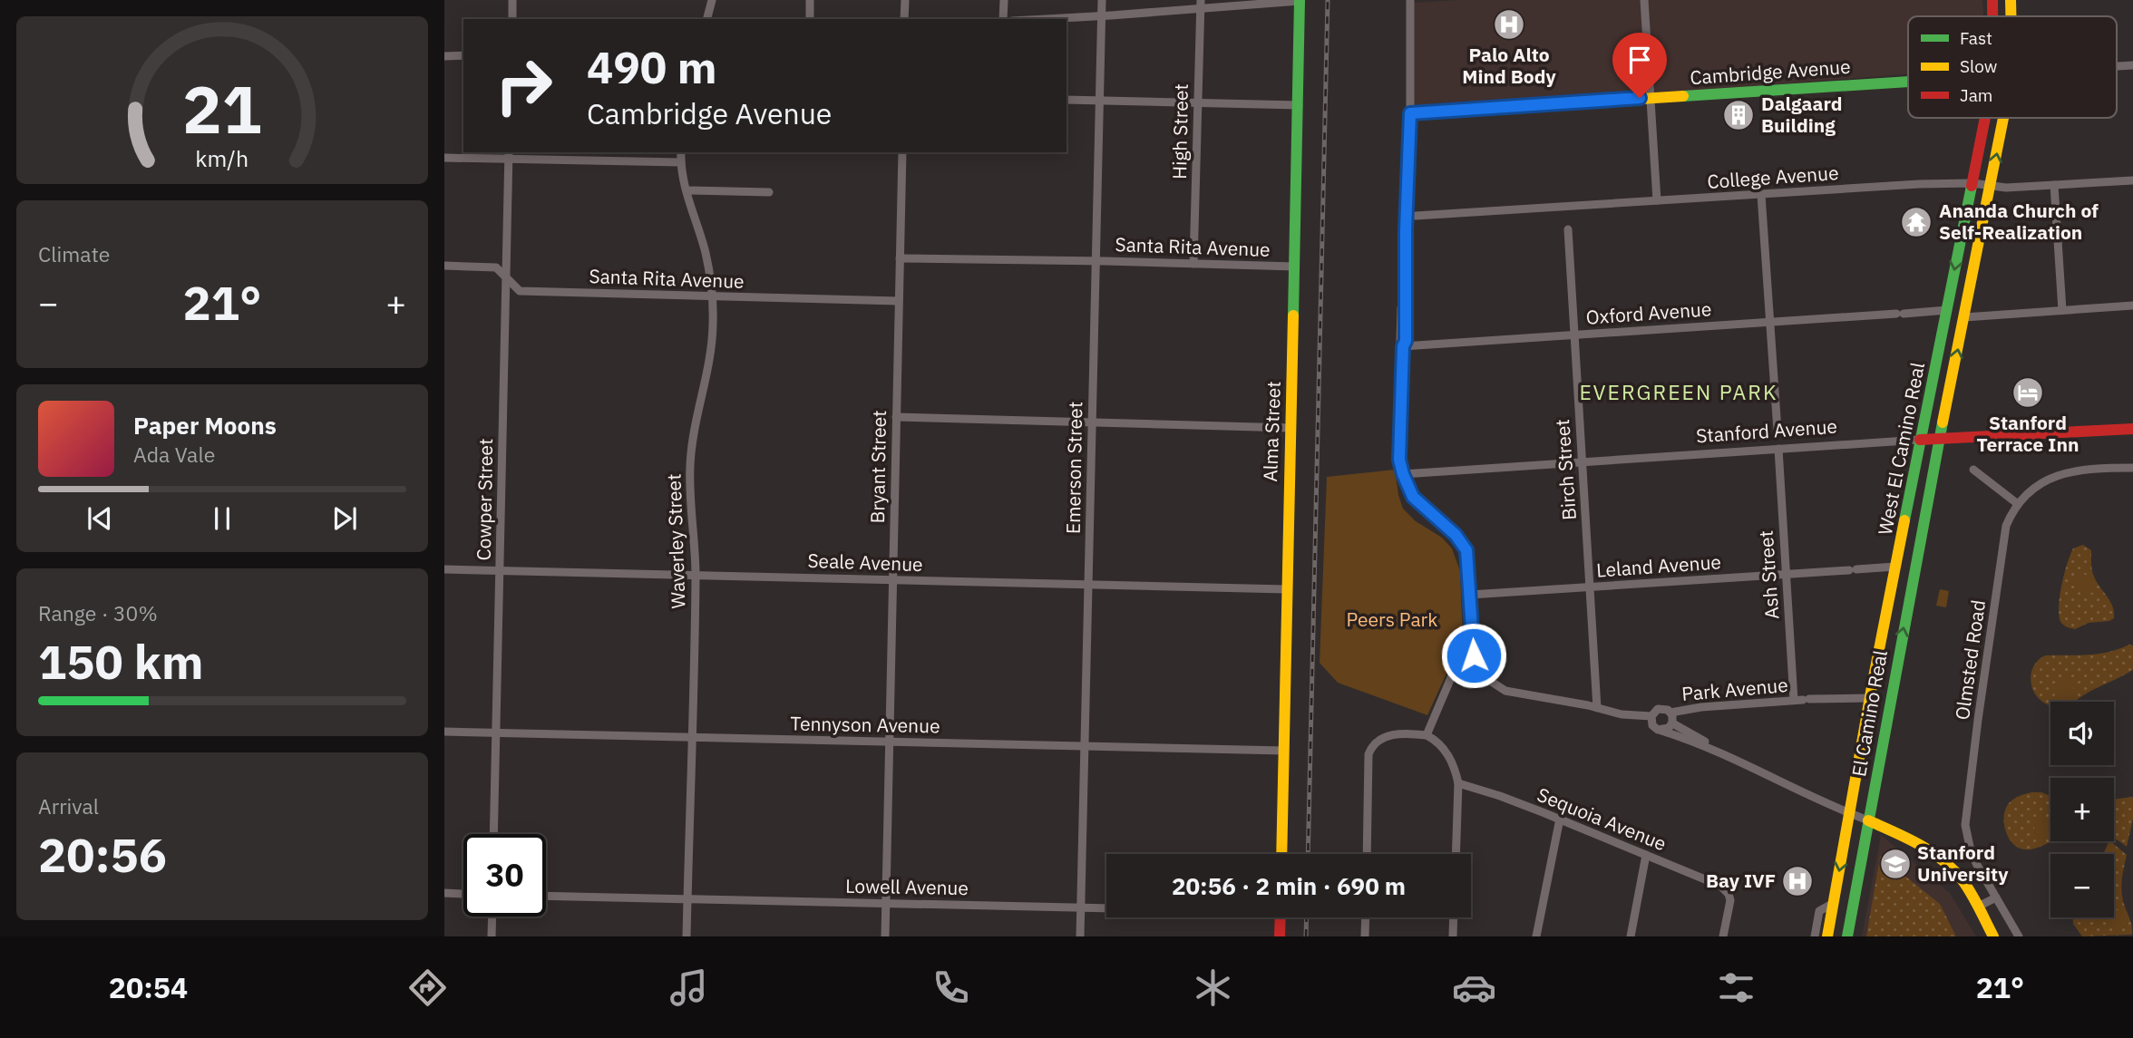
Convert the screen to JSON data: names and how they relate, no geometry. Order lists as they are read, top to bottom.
{
  "streets": {
    "main road": [
      "Cambridge Avenue",
      "Alma Street",
      "Stanford Avenue",
      "West El Camino Real",
      "El Camino Real"
    ],
    "street": [
      "High Street",
      "College Avenue",
      "Santa Rita Avenue",
      "Oxford Avenue",
      "Bryant Street",
      "Emerson Street",
      "Birch Street",
      "Cowper Street",
      "Waverley Street",
      "Seale Avenue",
      "Leland Avenue",
      "Ash Street",
      "Olmsted Road",
      "Park Avenue",
      "Tennyson Avenue",
      "Sequoia Avenue",
      "Lowell Avenue"
    ]
  },
  "crossings": [
    ["High Street", "Santa Rita Avenue"],
    ["College Avenue", "West El Camino Real"],
    ["Santa Rita Avenue", "Alma Street"],
    ["Santa Rita Avenue", "Bryant Street"],
    ["Santa Rita Avenue", "Emerson Street"],
    ["Santa Rita Avenue", "Cowper Street"],
    ["Santa Rita Avenue", "Waverley Street"],
    ["Oxford Avenue", "West El Camino Real"],
    ["Oxford Avenue", "Birch Street"],
    ["Alma Street", "Seale Avenue"],
    ["Alma Street", "Tennyson Avenue"],
    ["Stanford Avenue", "West El Camino Real"],
    ["Stanford Avenue", "Birch Street"],
    ["Stanford Avenue", "Ash Street"],
    ["West El Camino Real", "Leland Avenue"],
    ["West El Camino Real", "Park Avenue"],
    ["West El Camino Real", "El Camino Real"],
    ["Bryant Street", "Seale Avenue"],
    ["Bryant Street", "Tennyson Avenue"],
    ["Bryant Street", "Lowell Avenue"],
    ["Emerson Street", "Seale Avenue"],
    ["Emerson Street", "Tennyson Avenue"],
    ["Emerson Street", "Lowell Avenue"],
    ["Birch Street", "Leland Avenue"],
    ["Cowper Street", "Seale Avenue"],
    ["Cowper Street", "Tennyson Avenue"],
    ["Waverley Street", "Seale Avenue"],
    ["Waverley Street", "Tennyson Avenue"],
    ["Waverley Street", "Lowell Avenue"],
    ["Leland Avenue", "Ash Street"],
    ["Ash Street", "Park Avenue"]
  ],
  "one_way": ["El Camino Real"],
  "districts": ["EVERGREEN PARK"],
  "parks": ["Peers Park"],
  "places": {
    "hospital": ["Palo Alto Mind Body", "Bay IVF"],
    "building": ["Dalgaard Building"],
    "temple": ["Ananda Church of Self-Realization"],
    "hotel": ["Stanford Terrace Inn"],
    "school or university": ["Stanford University"]
  },
  "legend": ["Fast", "Slow", "Jam"],
  "page": {
    "turn": ["490 m", "Cambridge Avenue"],
    "tile": [
      "Climate",
      ["Range · 30%", "150 km"],
      ["Arrival", "20:56"]
    ],
    "heat": ["−", "21°", "+"],
    "song": ["Paper Moons", "Ada Vale"],
    "map_buttons": ["+", "−"],
    "limit": "30",
    "trip": "20:56 · 2 min · 690 m",
    "tabs": ["20:54", "21°"],
    "gauge": ["21", "km/h"]
  }
}
